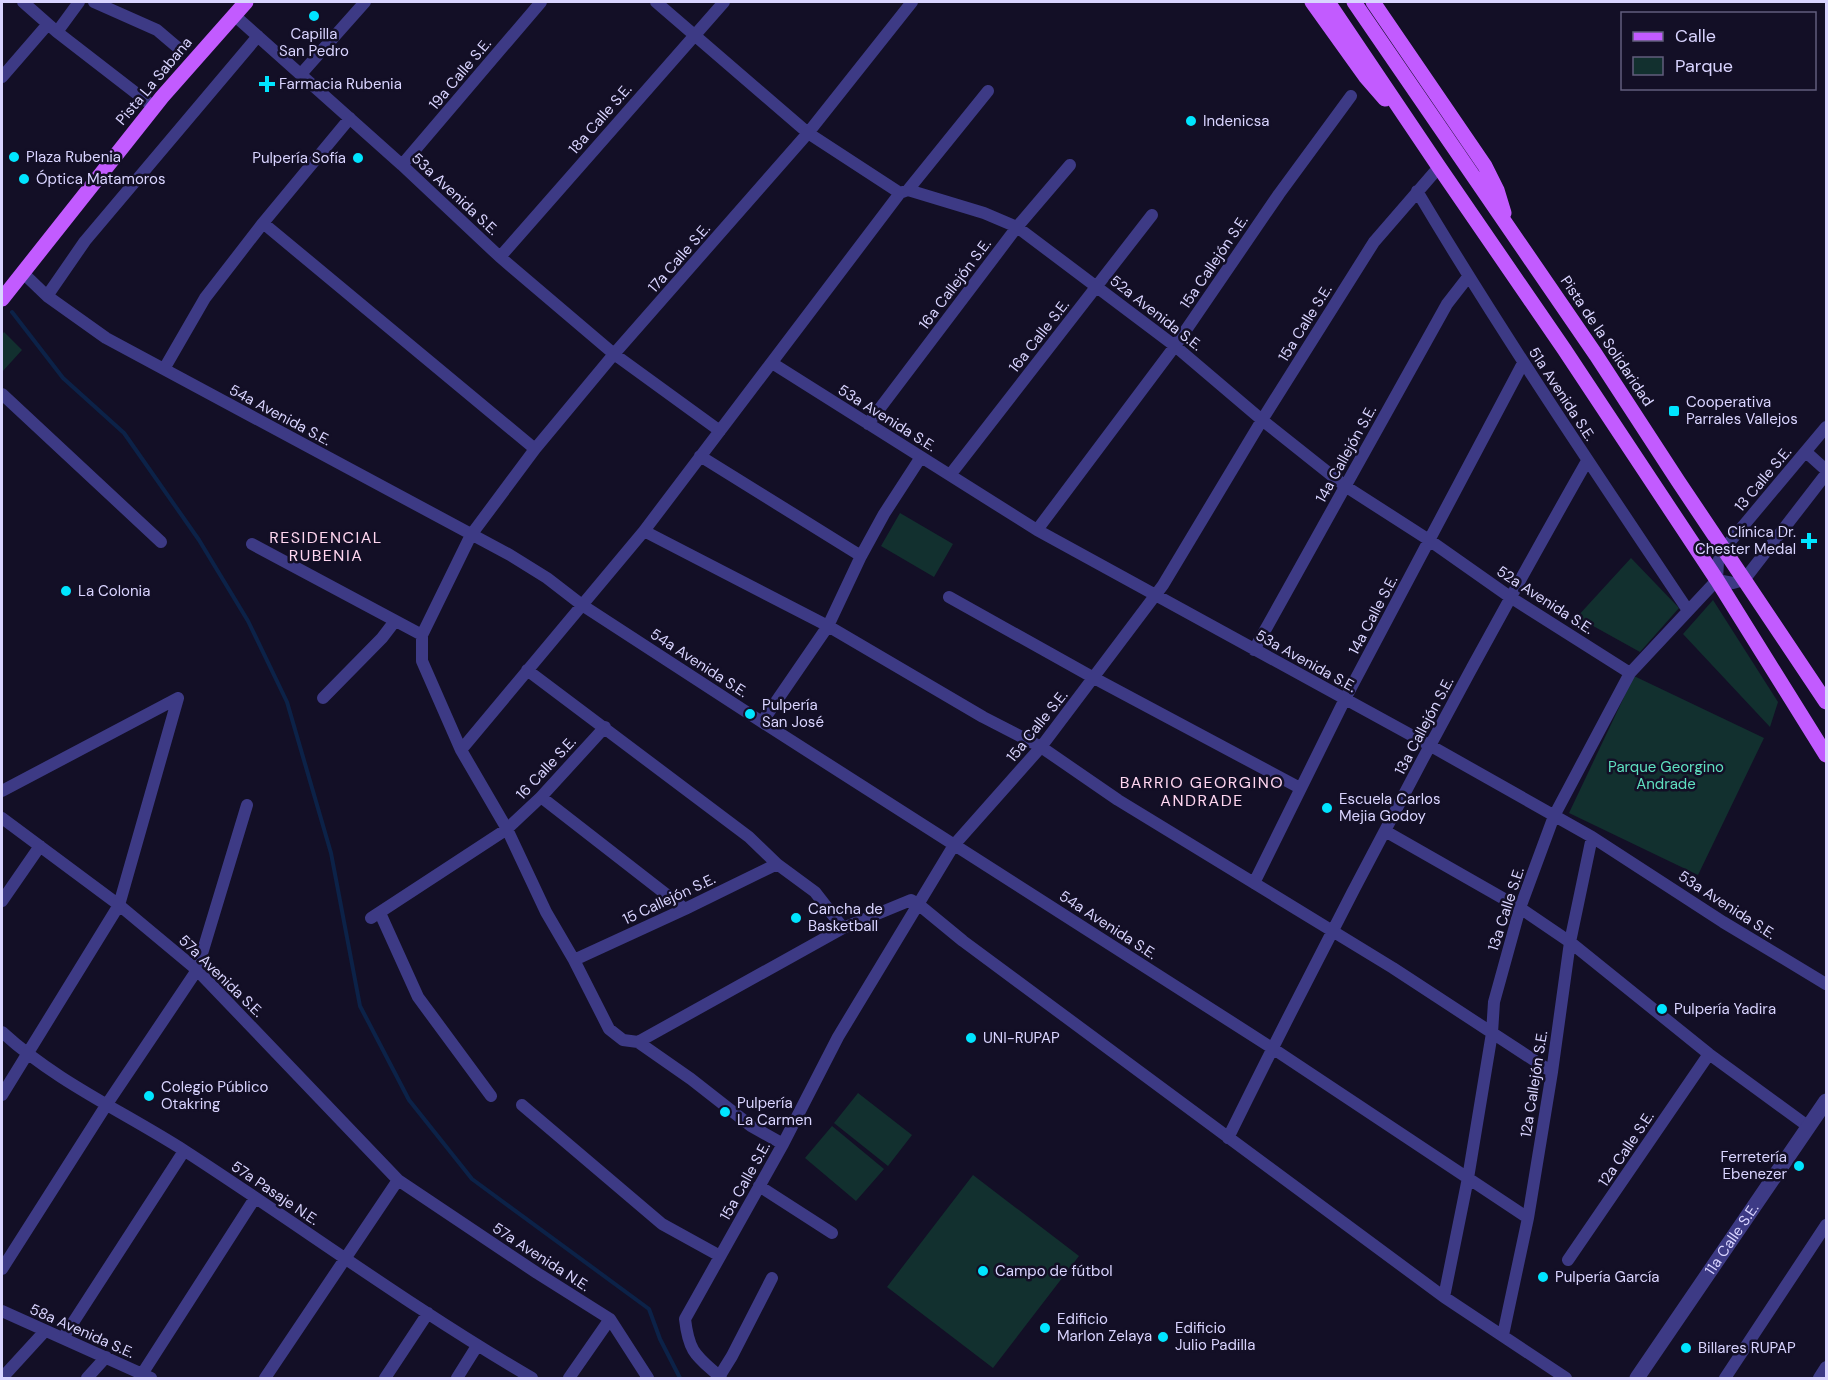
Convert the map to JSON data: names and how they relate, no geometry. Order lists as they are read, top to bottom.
{
  "streets": {
    "main road": ["Pista La Sabana", "Pista de la Solidaridad"],
    "street": [
      "19a Calle S.E.",
      "18a Calle S.E.",
      "53a Avenida S.E.",
      "17a Calle S.E.",
      "15a Callejón S.E.",
      "16a Callejón S.E.",
      "52a Avenida S.E.",
      "15a Calle S.E.",
      "16a Calle S.E.",
      "51a Avenida S.E.",
      "54a Avenida S.E.",
      "14a Callejón S.E.",
      "13 Calle S.E.",
      "14a Calle S.E.",
      "13a Callejón S.E.",
      "16 Calle S.E.",
      "15 Callejón S.E.",
      "13a Calle S.E.",
      "57a Avenida S.E.",
      "12a Callejón S.E.",
      "12a Calle S.E.",
      "57a Pasaje N.E.",
      "11a Calle S.E.",
      "57a Avenida N.E.",
      "58a Avenida S.E."
    ]
  },
  "crossings": [
    ["19a Calle S.E.", "53a Avenida S.E."],
    ["Pista La Sabana", "53a Avenida S.E."],
    ["Pista La Sabana", "54a Avenida S.E."],
    ["18a Calle S.E.", "53a Avenida S.E."],
    ["18a Calle S.E.", "52a Avenida S.E."],
    ["53a Avenida S.E.", "17a Calle S.E."],
    ["53a Avenida S.E.", "15a Callejón S.E."],
    ["53a Avenida S.E.", "16a Callejón S.E."],
    ["53a Avenida S.E.", "15a Calle S.E."],
    ["53a Avenida S.E.", "16a Calle S.E."],
    ["53a Avenida S.E.", "14a Callejón S.E."],
    ["53a Avenida S.E.", "14a Calle S.E."],
    ["53a Avenida S.E.", "13a Callejón S.E."],
    ["53a Avenida S.E.", "13a Calle S.E."],
    ["53a Avenida S.E.", "12a Callejón S.E."],
    ["17a Calle S.E.", "52a Avenida S.E."],
    ["17a Calle S.E.", "54a Avenida S.E."],
    ["15a Callejón S.E.", "52a Avenida S.E."],
    ["16a Callejón S.E.", "52a Avenida S.E."],
    ["52a Avenida S.E.", "15a Calle S.E."],
    ["52a Avenida S.E.", "16a Calle S.E."],
    ["52a Avenida S.E.", "14a Callejón S.E."],
    ["52a Avenida S.E.", "14a Calle S.E."],
    ["52a Avenida S.E.", "13a Callejón S.E."],
    ["52a Avenida S.E.", "13a Calle S.E."],
    ["15a Calle S.E.", "51a Avenida S.E."],
    ["15a Calle S.E.", "54a Avenida S.E."],
    ["Pista de la Solidaridad", "13 Calle S.E."],
    ["51a Avenida S.E.", "14a Callejón S.E."],
    ["51a Avenida S.E.", "14a Calle S.E."],
    ["51a Avenida S.E.", "13a Callejón S.E."],
    ["51a Avenida S.E.", "13a Calle S.E."],
    ["54a Avenida S.E.", "13a Callejón S.E."],
    ["54a Avenida S.E.", "13a Calle S.E."],
    ["54a Avenida S.E.", "12a Callejón S.E."],
    ["57a Avenida S.E.", "57a Avenida N.E."]
  ],
  "districts": ["RESIDENCIAL RUBENIA", "BARRIO GEORGINO ANDRADE"],
  "parks": ["Parque Georgino Andrade"],
  "places": {
    "other": [
      "Capilla San Pedro",
      "Indenicsa",
      "Plaza Rubenia",
      "Pulpería Sofía",
      "Óptica Matamoros",
      "La Colonia",
      "Pulpería San José",
      "Escuela Carlos Mejia Godoy",
      "Cancha de Basketball",
      "Pulpería Yadira",
      "UNI-RUPAP",
      "Colegio Público Otakring",
      "Pulpería La Carmen",
      "Ferretería Ebenezer",
      "Campo de fútbol",
      "Pulpería García",
      "Edificio Marlon Zelaya",
      "Edificio Julio Padilla",
      "Billares RUPAP"
    ],
    "health": ["Farmacia Rubenia", "Clínica Dr. Chester Medal"],
    "transit": ["Cooperativa Parrales Vallejos"]
  },
  "legend": ["Calle", "Parque"]
}
